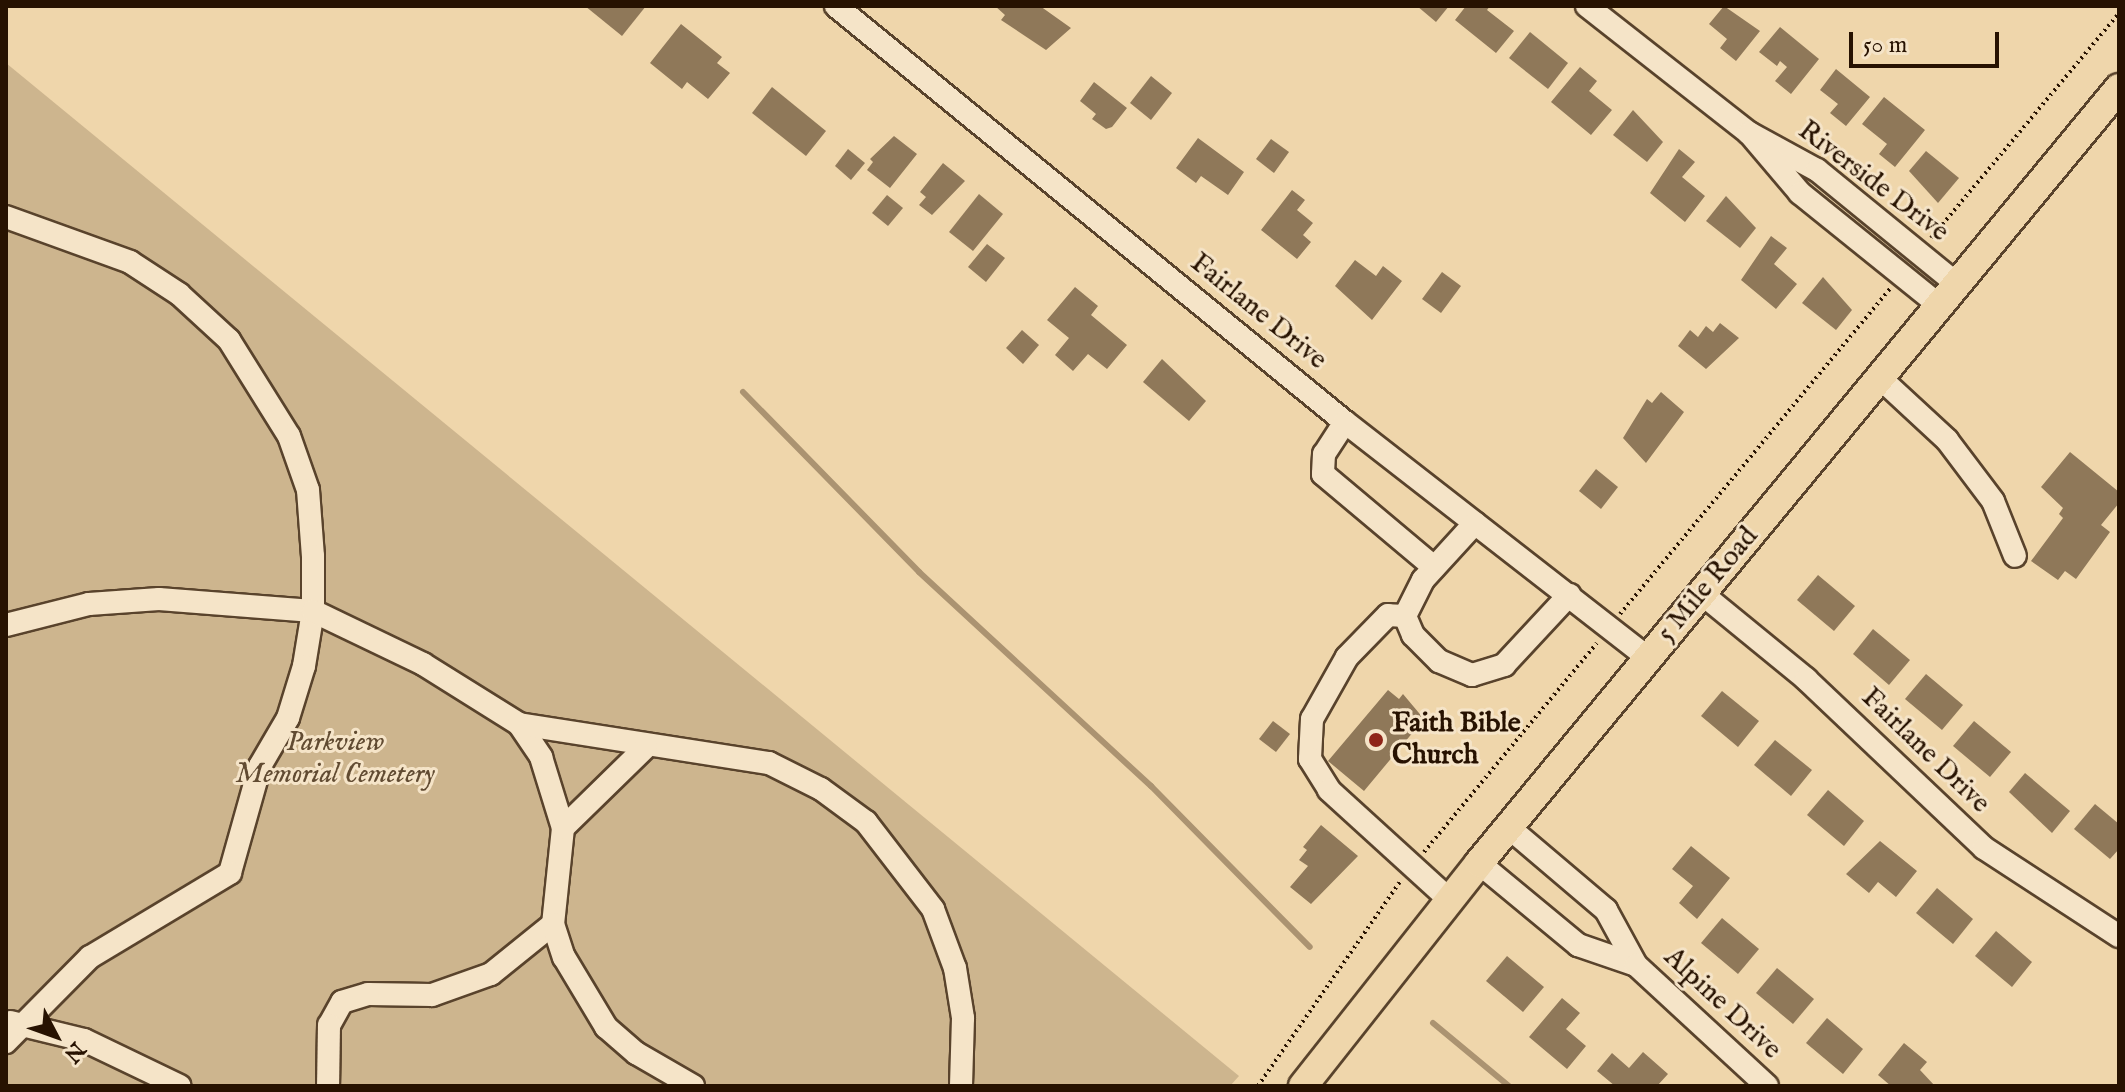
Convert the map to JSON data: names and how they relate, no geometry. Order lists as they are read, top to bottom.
{
  "streets": {
    "main road": ["5 Mile Road"],
    "street": ["Riverside Drive", "Fairlane Drive", "Alpine Drive"]
  },
  "crossings": [
    ["Riverside Drive", "5 Mile Road"],
    ["Fairlane Drive", "5 Mile Road"],
    ["5 Mile Road", "Alpine Drive"]
  ],
  "parks": ["Parkview Memorial Cemetery"],
  "places": ["Faith Bible Church"],
  "scale_bar": "50 m",
  "north": "bottom right"
}
